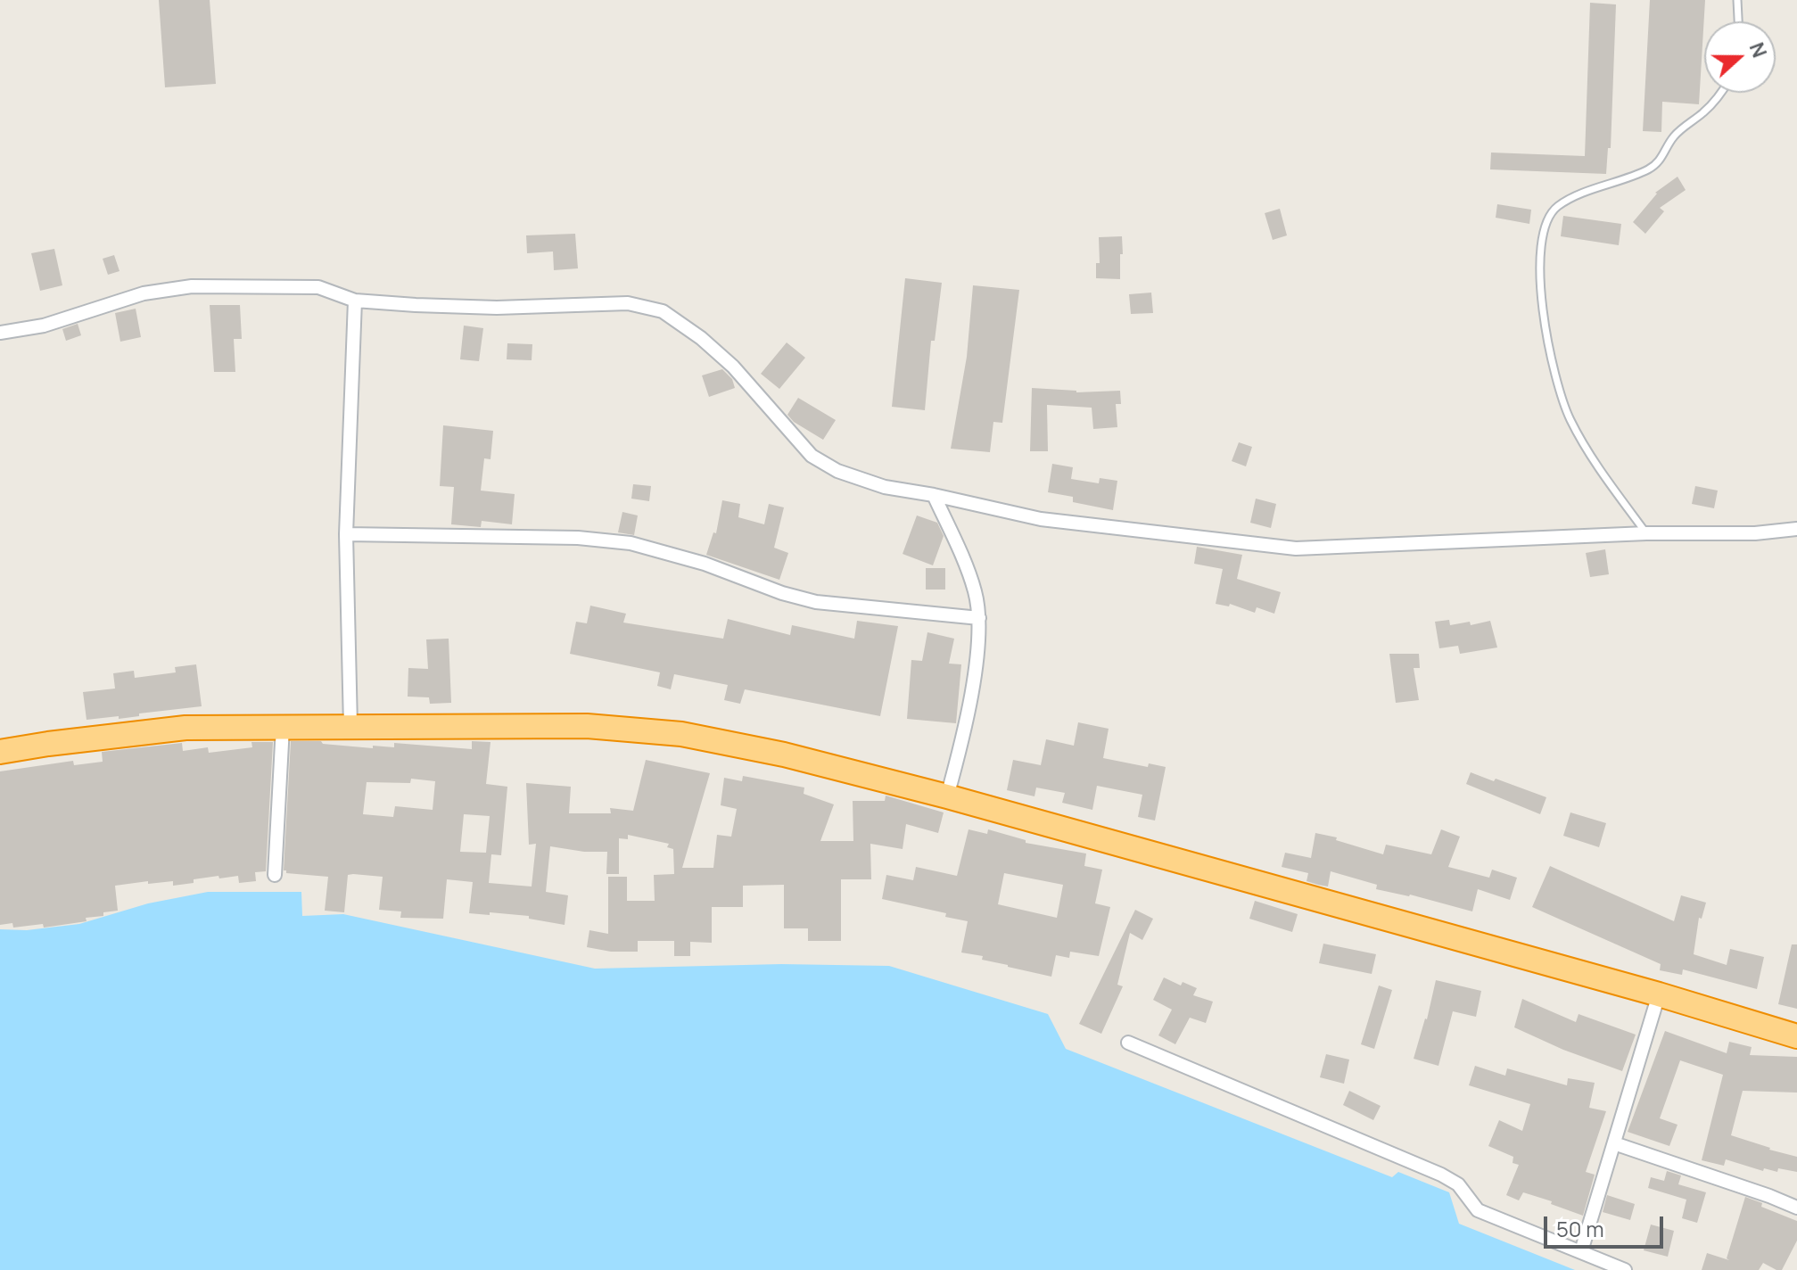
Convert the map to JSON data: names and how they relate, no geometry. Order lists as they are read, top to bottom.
{
  "scale_bar": "50 m",
  "north": "right"
}
